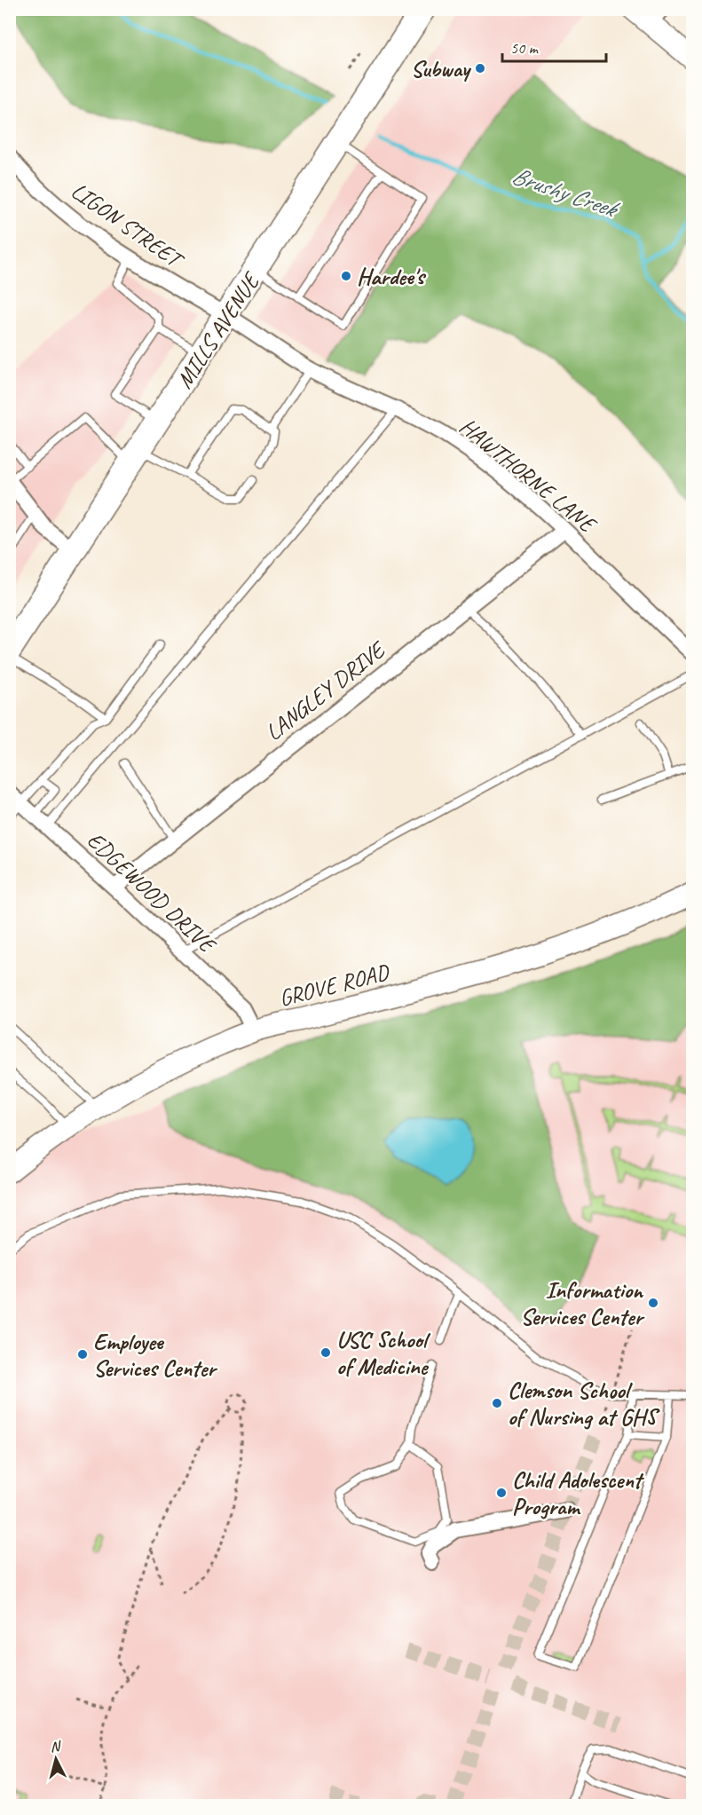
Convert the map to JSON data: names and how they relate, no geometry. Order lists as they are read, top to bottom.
{
  "streets": {
    "main road": ["MILLS AVENUE", "GROVE ROAD"],
    "street": [
      "LIGON STREET",
      "HAWTHORNE LANE",
      "LANGLEY DRIVE",
      "EDGEWOOD DRIVE"
    ]
  },
  "crossings": [
    ["LIGON STREET", "MILLS AVENUE"],
    ["LIGON STREET", "HAWTHORNE LANE"],
    ["MILLS AVENUE", "HAWTHORNE LANE"],
    ["HAWTHORNE LANE", "LANGLEY DRIVE"],
    ["LANGLEY DRIVE", "EDGEWOOD DRIVE"],
    ["EDGEWOOD DRIVE", "GROVE ROAD"]
  ],
  "water": ["Brushy Creek"],
  "places": [
    "Subway",
    "Hardee's",
    "Information Services Center",
    "USC School of Medicine",
    "Employee Services Center",
    "Clemson School of Nursing at GHS",
    "Child Adolescent Program"
  ],
  "scale_bar": "50 m",
  "north": "top"
}
